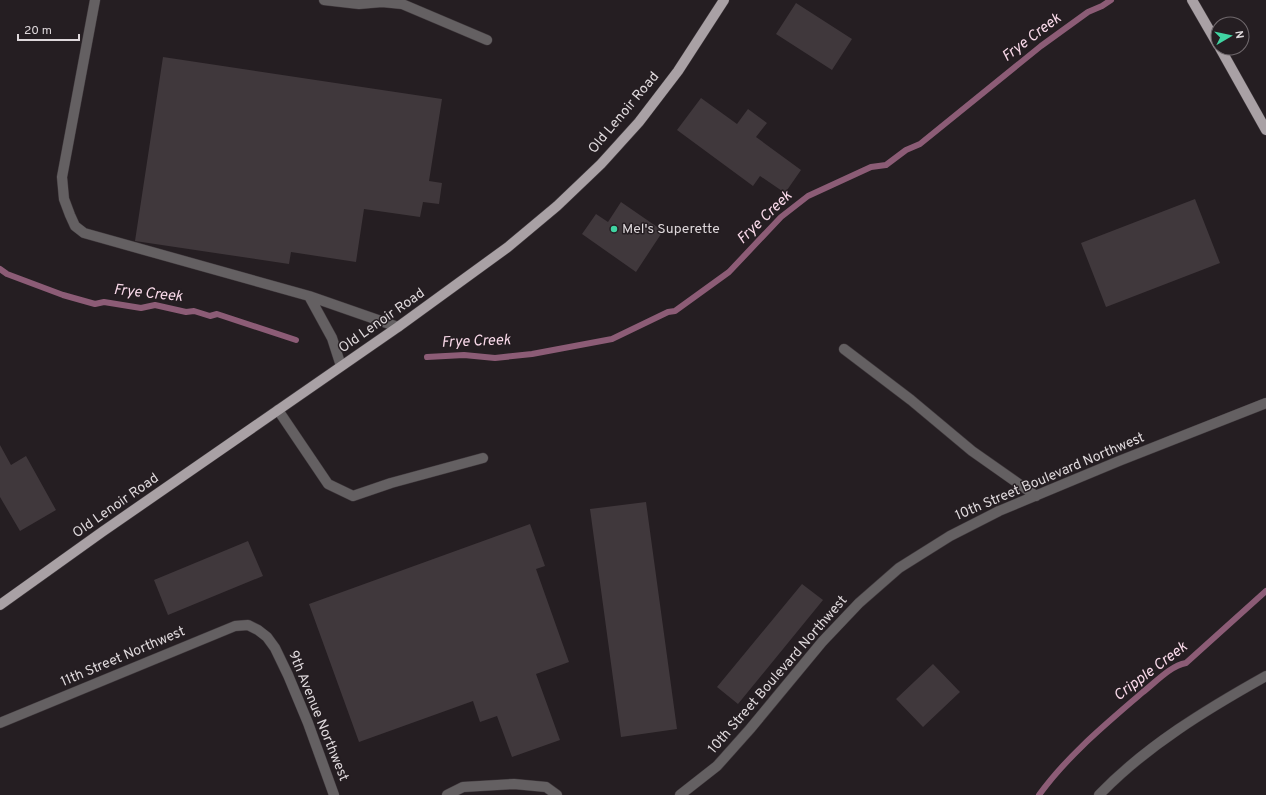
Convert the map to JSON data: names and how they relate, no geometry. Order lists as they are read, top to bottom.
{
  "streets": {
    "main road": ["Old Lenoir Road"],
    "street": ["10th Street Boulevard Northwest", "11th Street Northwest", "9th Avenue Northwest"]
  },
  "crossings": [
    ["11th Street Northwest", "9th Avenue Northwest"]
  ],
  "water": ["Frye Creek", "Cripple Creek"],
  "places": ["Mel's Superette"],
  "scale_bar": "20 m",
  "north": "right"
}
